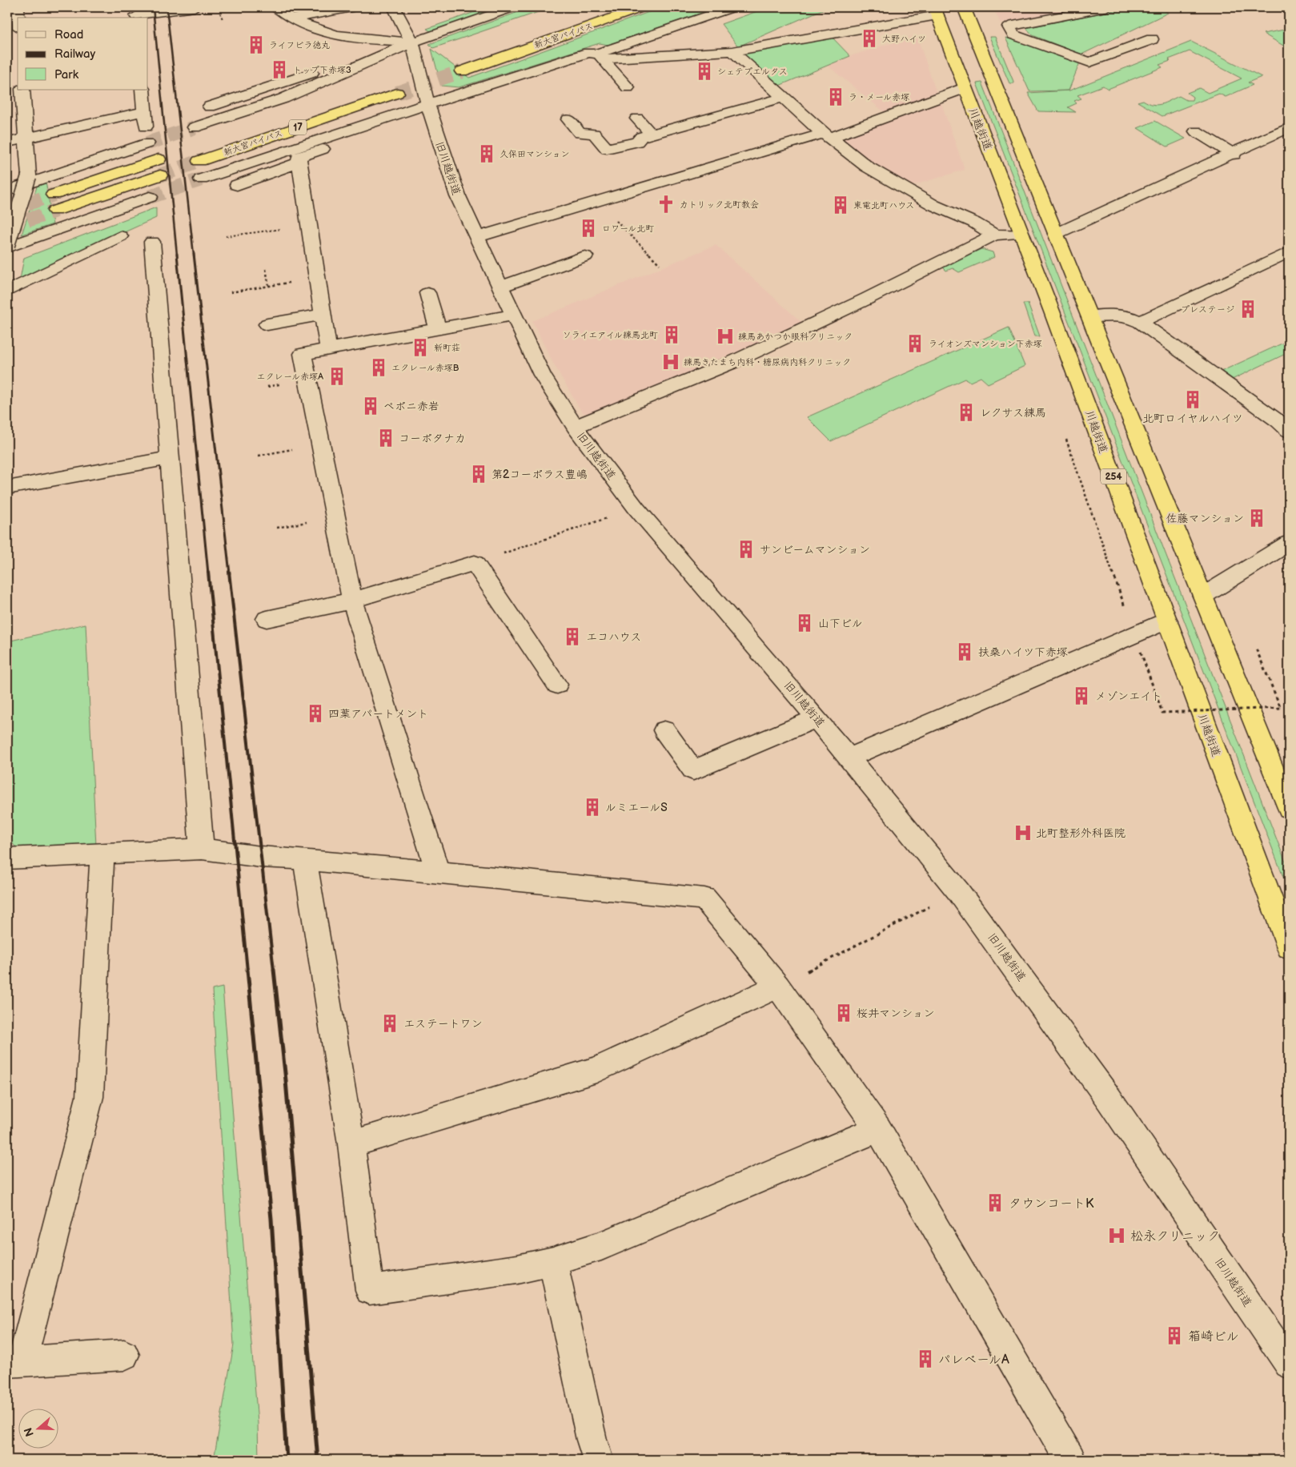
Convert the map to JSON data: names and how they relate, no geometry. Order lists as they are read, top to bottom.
{
  "streets": {
    "highway": [
      "新大宮バイパス",
      "17",
      "川越街道",
      "254"
    ],
    "street": ["旧川越街道"]
  },
  "places": {
    "building": [
      "大野ハイツ",
      "ライフビラ徳丸",
      "トップ下赤塚3",
      "シェテプエルタス",
      "ラ・メール赤塚",
      "久保田マンション",
      "東電北町ハウス",
      "ロワール北町",
      "プレステージ",
      "ソライエアイル練馬北町",
      "ライオンズマンション下赤塚",
      "新町荘",
      "エクレール赤塚B",
      "エクレール赤塚A",
      "北町ロイヤルハイツ",
      "ペポニ赤岩",
      "レクサス練馬",
      "コーポタナカ",
      "第2コーポラス豊嶋",
      "佐藤マンション",
      "サンビームマンション",
      "山下ビル",
      "エコハウス",
      "扶桑ハイツ下赤塚",
      "メゾンエイト",
      "四葉アパートメント",
      "ルミエールS",
      "桜井マンション",
      "エステートワン",
      "タウンコートK",
      "箱崎ビル",
      "パレベールA"
    ],
    "church": ["カトリック北町教会"],
    "hospital": [
      "練馬あかつか眼科クリニック",
      "練馬きたまち内科・糖尿病内科クリニック",
      "北町整形外科医院",
      "松永クリニック"
    ]
  },
  "legend": ["Road", "Railway", "Park"],
  "north": "left"
}
